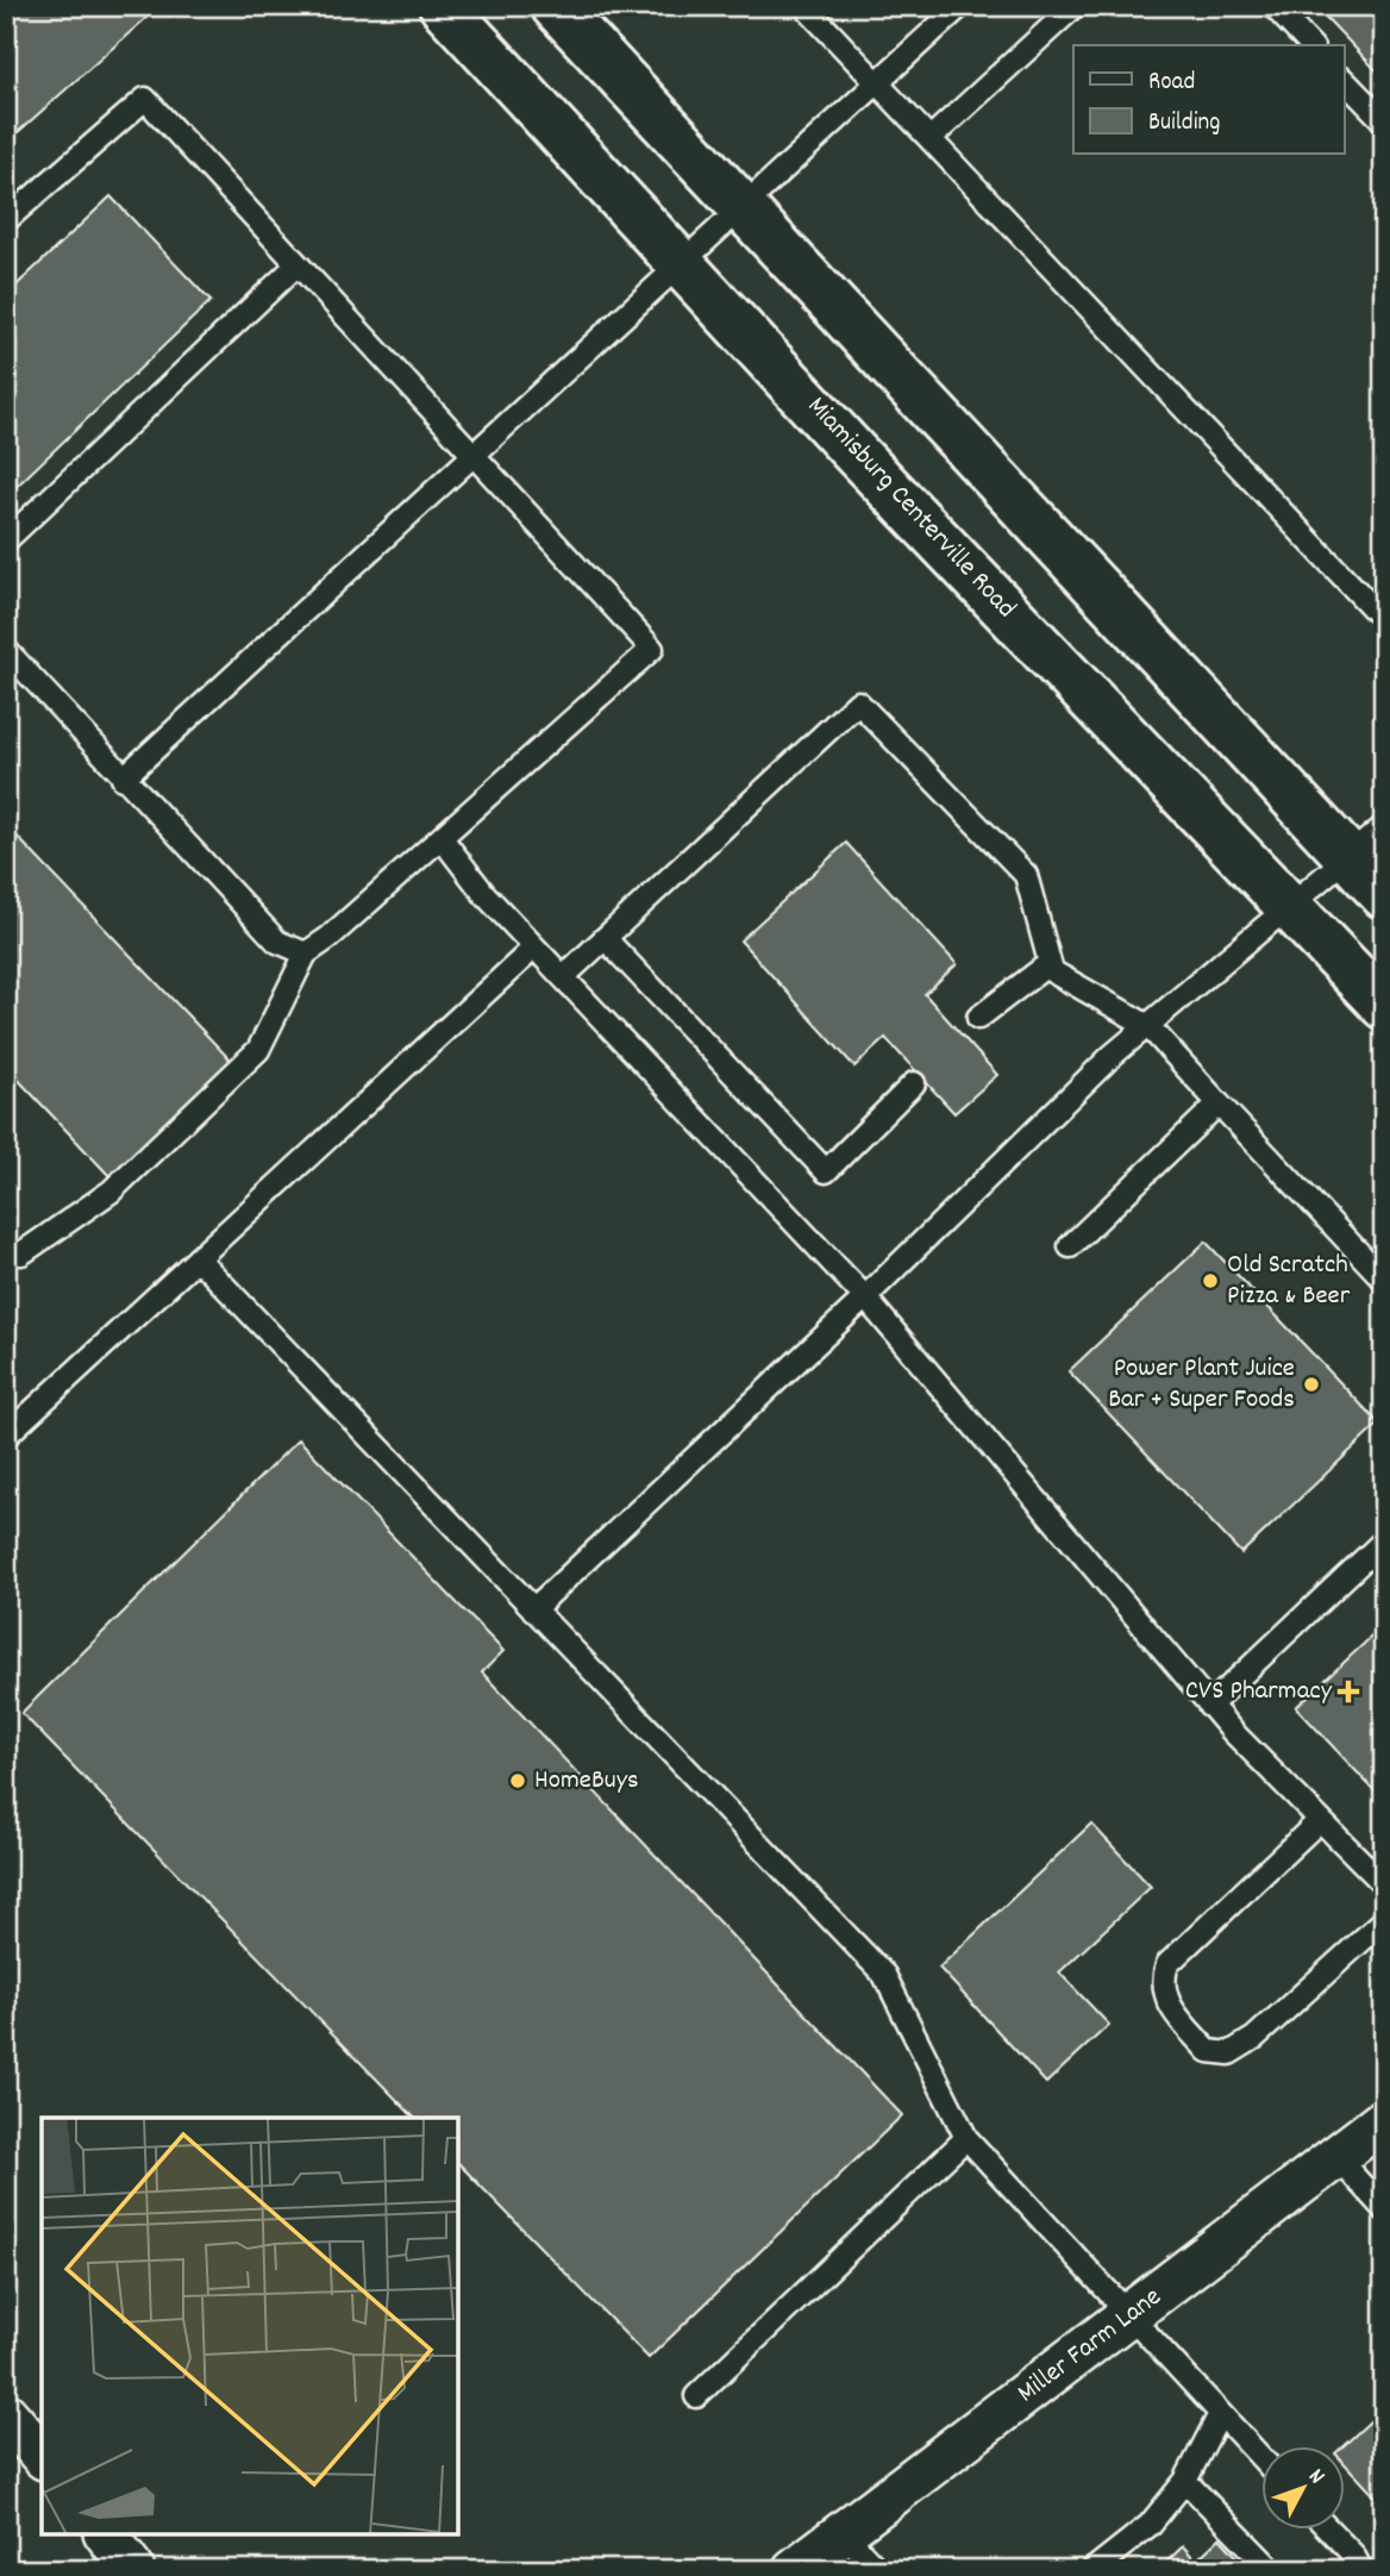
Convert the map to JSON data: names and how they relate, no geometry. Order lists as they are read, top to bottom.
{
  "streets": {
    "main road": ["Miamisburg Centerville Road"],
    "street": ["Miller Farm Lane"]
  },
  "places": {
    "other": ["Old Scratch Pizza & Beer", "Power Plant Juice Bar + Super Foods", "HomeBuys"],
    "health": ["CVS Pharmacy"]
  },
  "legend": ["Road", "Building"],
  "north": "top right"
}
